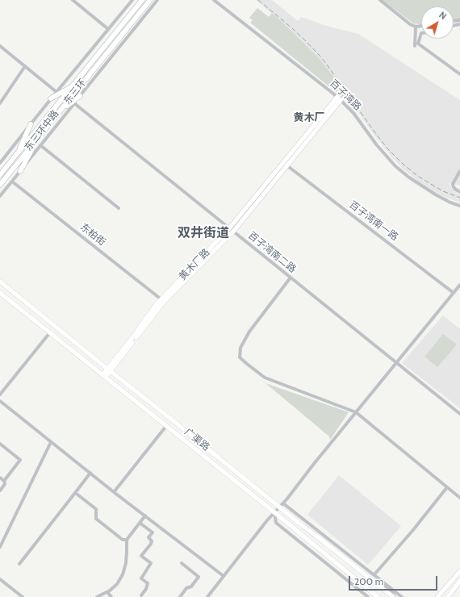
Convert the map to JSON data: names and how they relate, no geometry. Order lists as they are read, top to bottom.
{
  "streets": {
    "highway": ["东三环"],
    "main road": ["黄木厂路", "广渠路"],
    "street": [
      "百子湾路",
      "东三环中路",
      "百子湾南一路",
      "东柏街",
      "百子湾南二路"
    ]
  },
  "crossings": [
    ["百子湾路", "黄木厂路"],
    ["东三环中路", "东柏街"],
    ["东三环中路", "百子湾南二路"],
    ["百子湾南一路", "黄木厂路"],
    ["东柏街", "黄木厂路"],
    ["百子湾南二路", "黄木厂路"],
    ["黄木厂路", "广渠路"]
  ],
  "districts": ["黄木厂", "双井街道"],
  "scale_bar": "200 m",
  "north": "top right"
}
